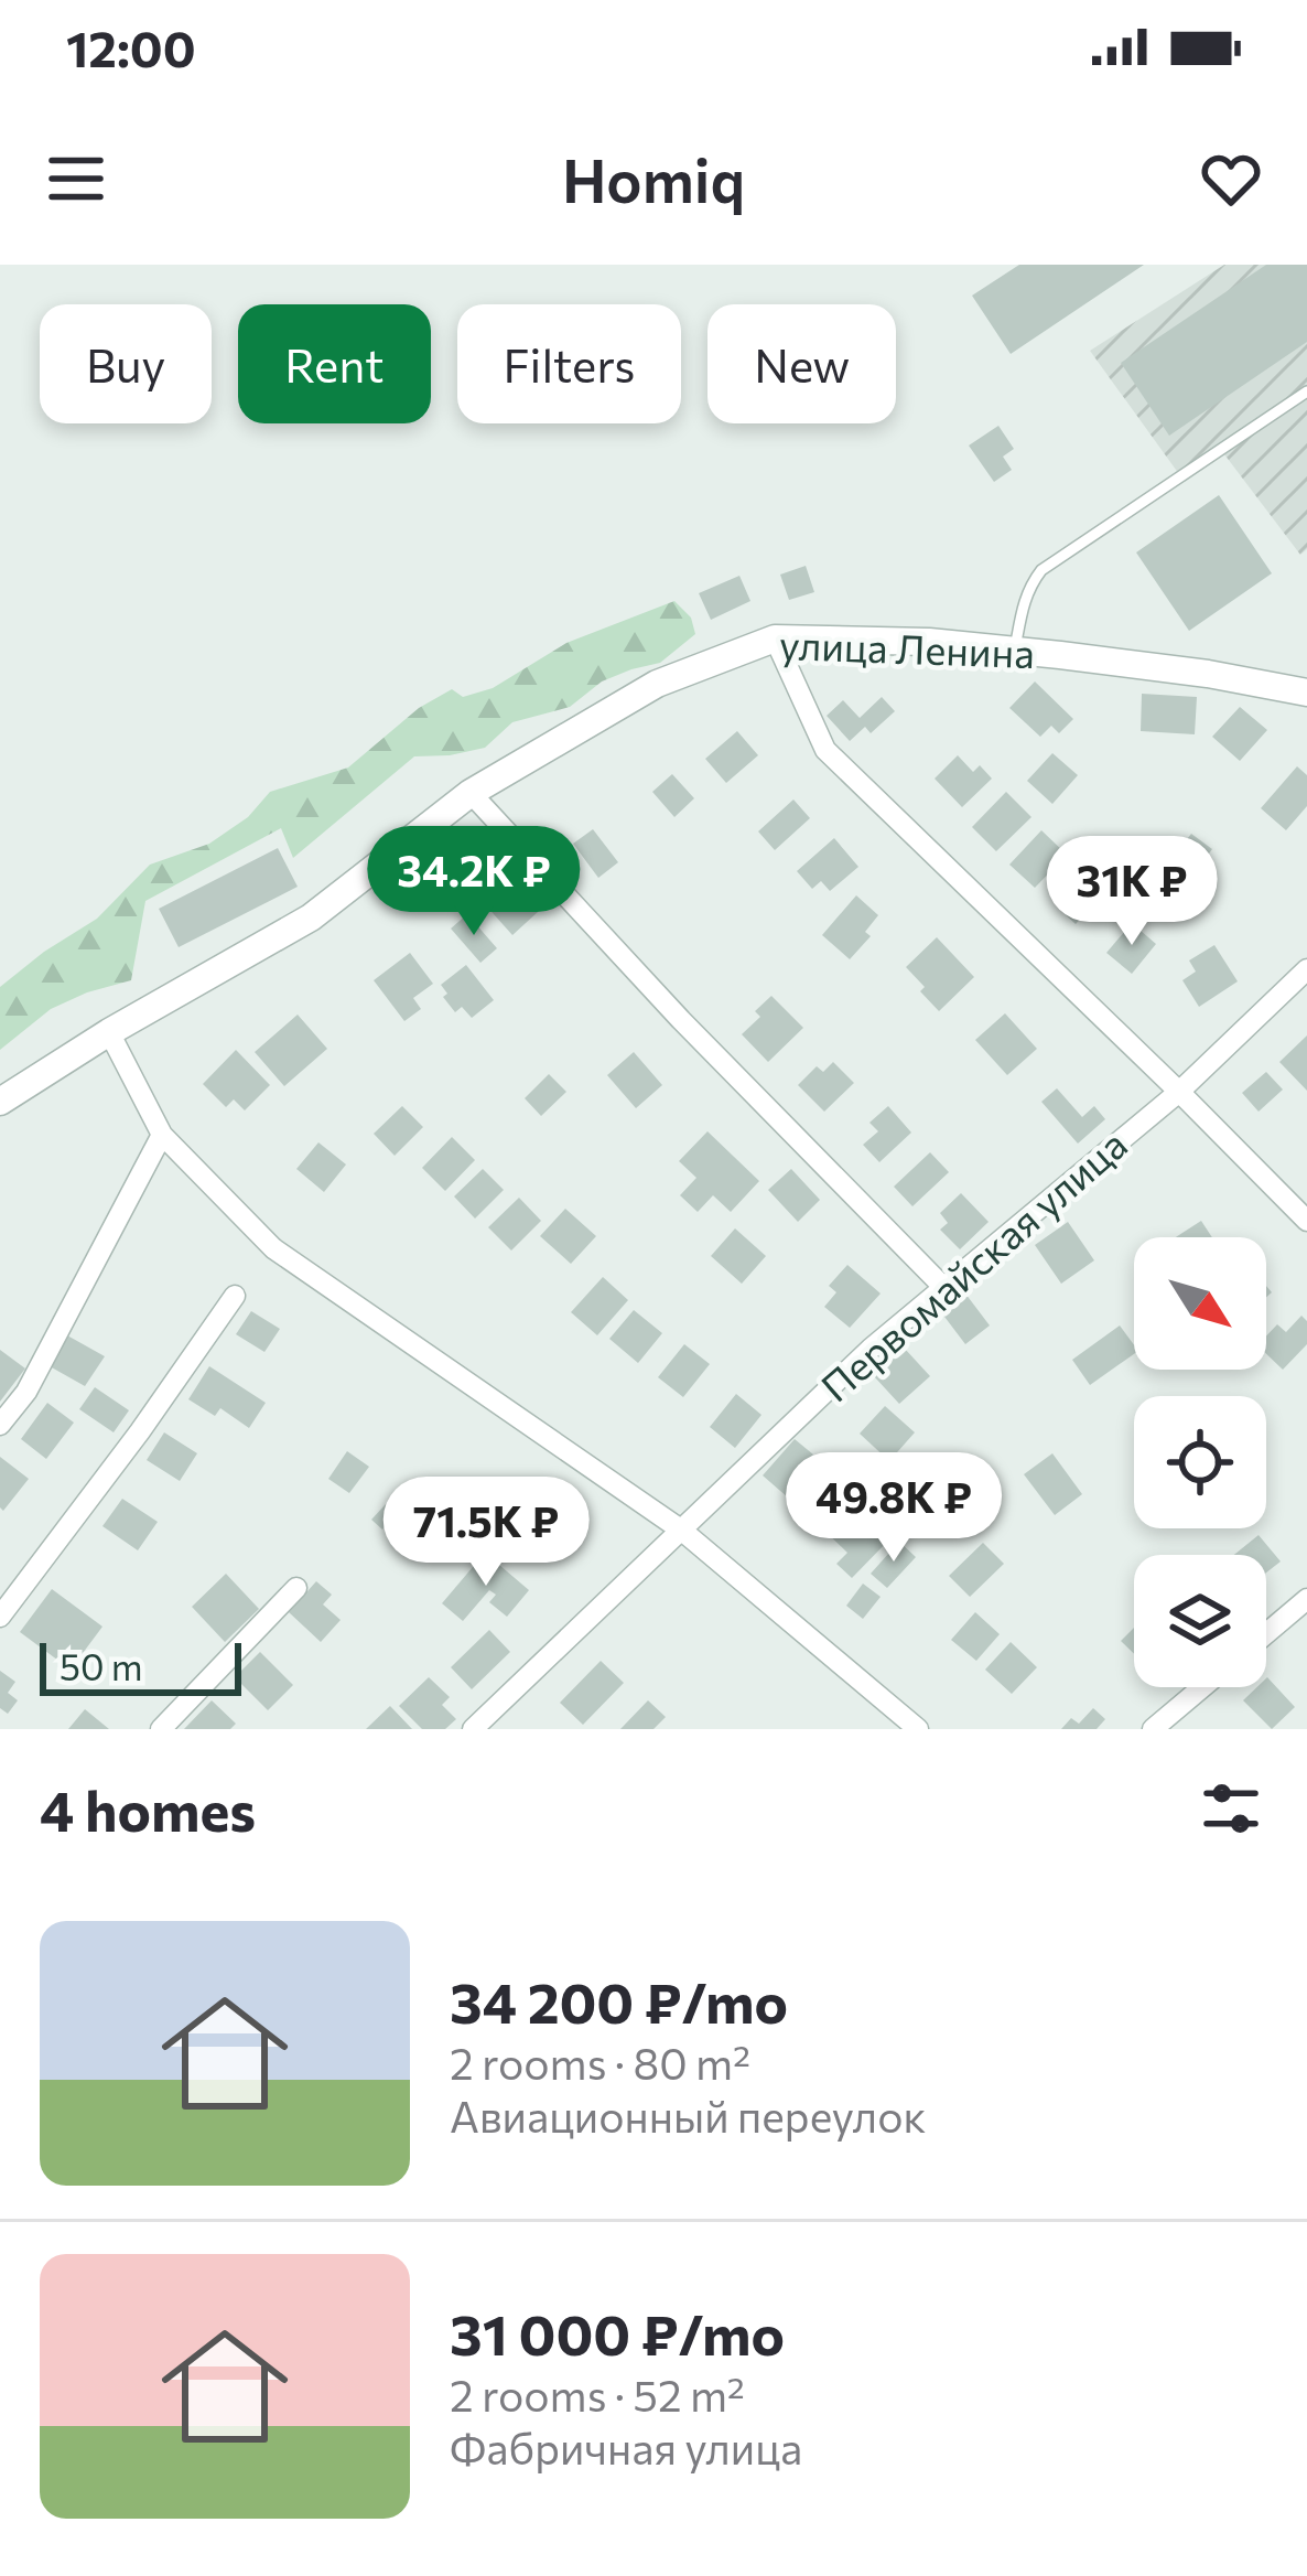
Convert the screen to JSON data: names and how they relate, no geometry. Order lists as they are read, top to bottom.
{
  "streets": {
    "street": ["улица Ленина", "Первомайская улица"]
  },
  "scale_bar": "50 m",
  "north": "bottom right",
  "page": {
    "status": "12:00",
    "header": "Homiq",
    "chip": [
      "Buy",
      "Rent",
      "Filters",
      "New"
    ],
    "price": [
      "34.2K ₽",
      "31K ₽",
      "49.8K ₽",
      "71.5K ₽"
    ],
    "scale": "50 m",
    "heading": "4 homes",
    "list": [
      {
        "name": "34 200 ₽/mo",
        "note": "2 rooms · 80 m² · Авиационный переулок"
      },
      {
        "name": "31 000 ₽/mo",
        "note": "2 rooms · 52 m² · Фабричная улица"
      }
    ]
  }
}
